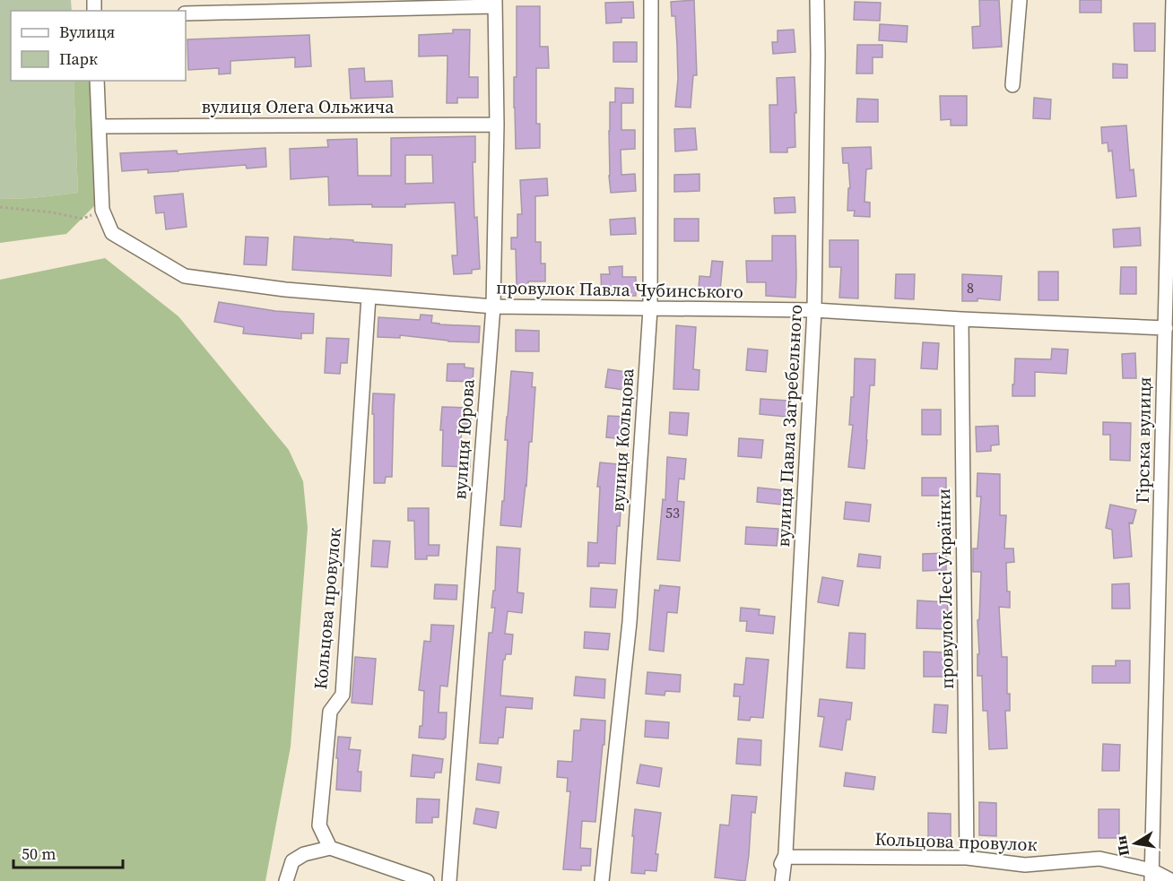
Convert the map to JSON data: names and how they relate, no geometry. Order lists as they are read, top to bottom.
{
  "streets": {
    "street": [
      "вулиця Олега Ольжича",
      "провулок Павла Чубинського",
      "вулиця Павла Загребельного",
      "вулиця Юрова",
      "вулиця Кольцова",
      "Гірська вулиця",
      "провулок Лесі Українки",
      "Кольцова провулок"
    ]
  },
  "crossings": [
    ["вулиця Олега Ольжича", "вулиця Юрова"],
    ["провулок Павла Чубинського", "вулиця Павла Загребельного"],
    ["провулок Павла Чубинського", "вулиця Юрова"],
    ["провулок Павла Чубинського", "вулиця Кольцова"],
    ["провулок Павла Чубинського", "Гірська вулиця"],
    ["провулок Павла Чубинського", "провулок Лесі Українки"],
    ["провулок Павла Чубинського", "Кольцова провулок"],
    ["вулиця Павла Загребельного", "Кольцова провулок"],
    ["Гірська вулиця", "Кольцова провулок"],
    ["провулок Лесі Українки", "Кольцова провулок"]
  ],
  "house_numbers": ["8", "53"],
  "legend": ["Вулиця", "Парк"],
  "scale_bar": "50 m",
  "north": "left"
}
